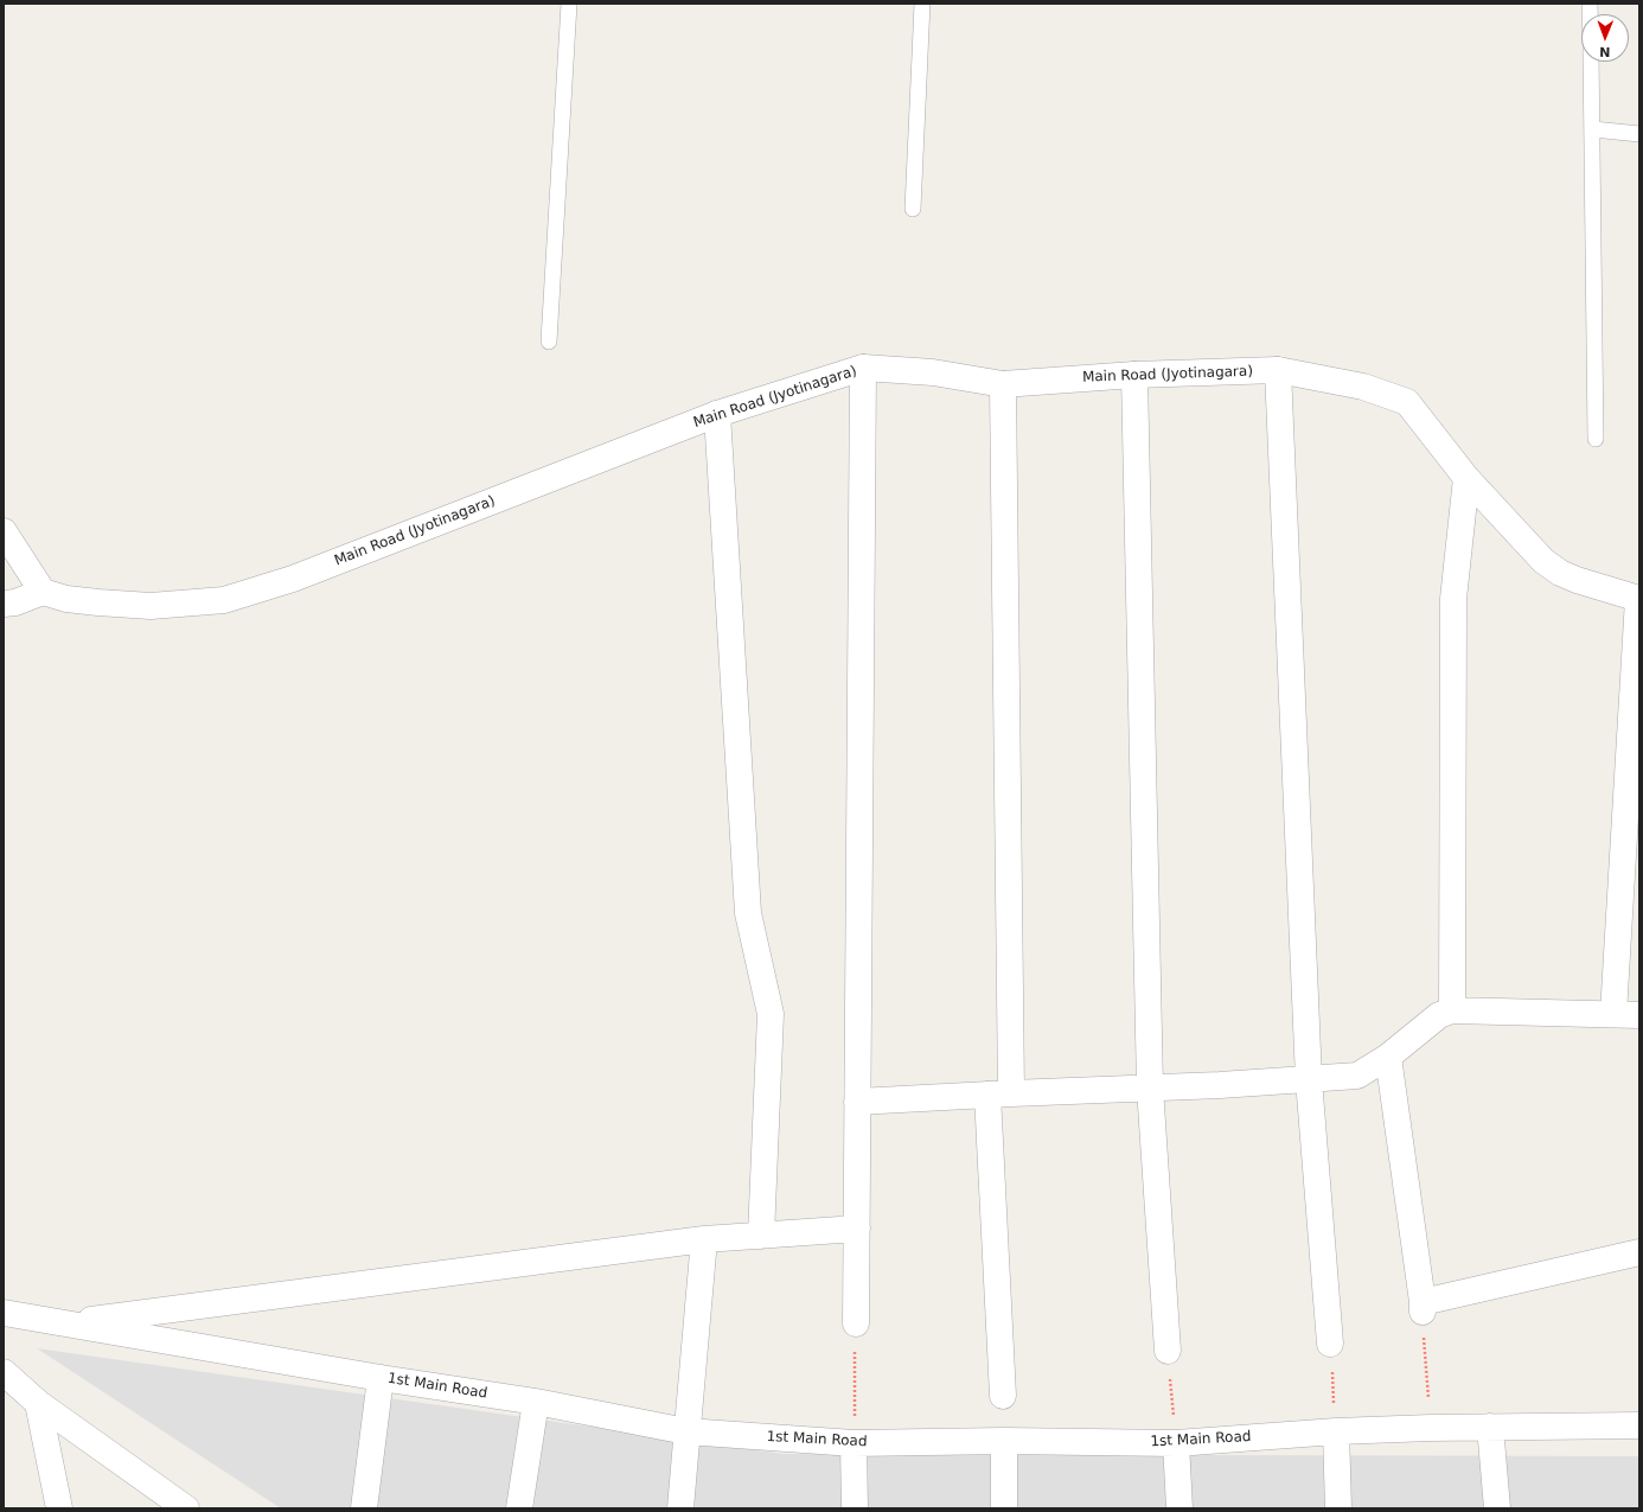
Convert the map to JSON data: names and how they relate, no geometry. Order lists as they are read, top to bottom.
{
  "streets": {
    "street": ["Main Road (Jyotinagara)", "1st Main Road"]
  },
  "north": "bottom"
}
